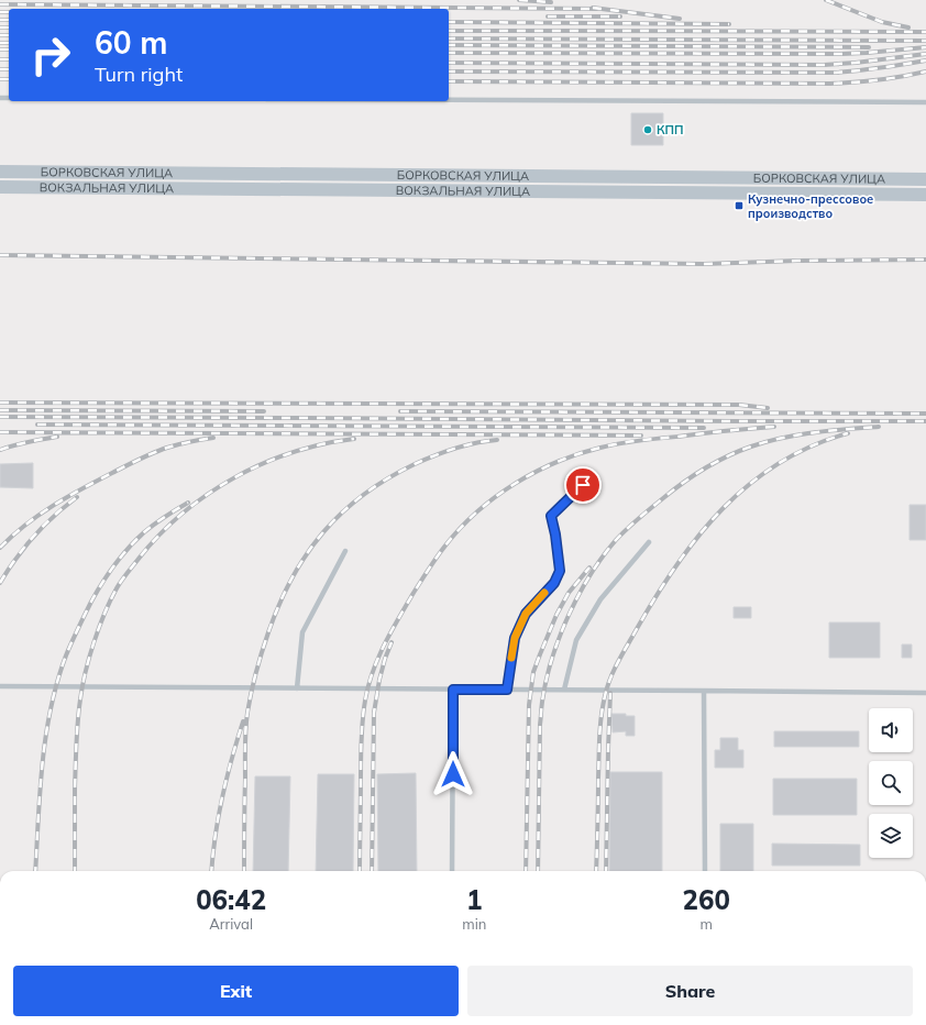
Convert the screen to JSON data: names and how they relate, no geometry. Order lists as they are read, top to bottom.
{
  "streets": {
    "main road": ["БОРКОВСКАЯ УЛИЦА", "ВОКЗАЛЬНАЯ УЛИЦА"]
  },
  "places": {
    "other": ["КПП"],
    "transit": ["Кузнечно-прессовое производство"]
  },
  "page": {
    "turn": ["60 m", "Turn right"],
    "eta": [
      "06:42",
      "Arrival",
      "1",
      "min",
      "260",
      "m"
    ],
    "buttons": ["Exit", "Share"]
  }
}
